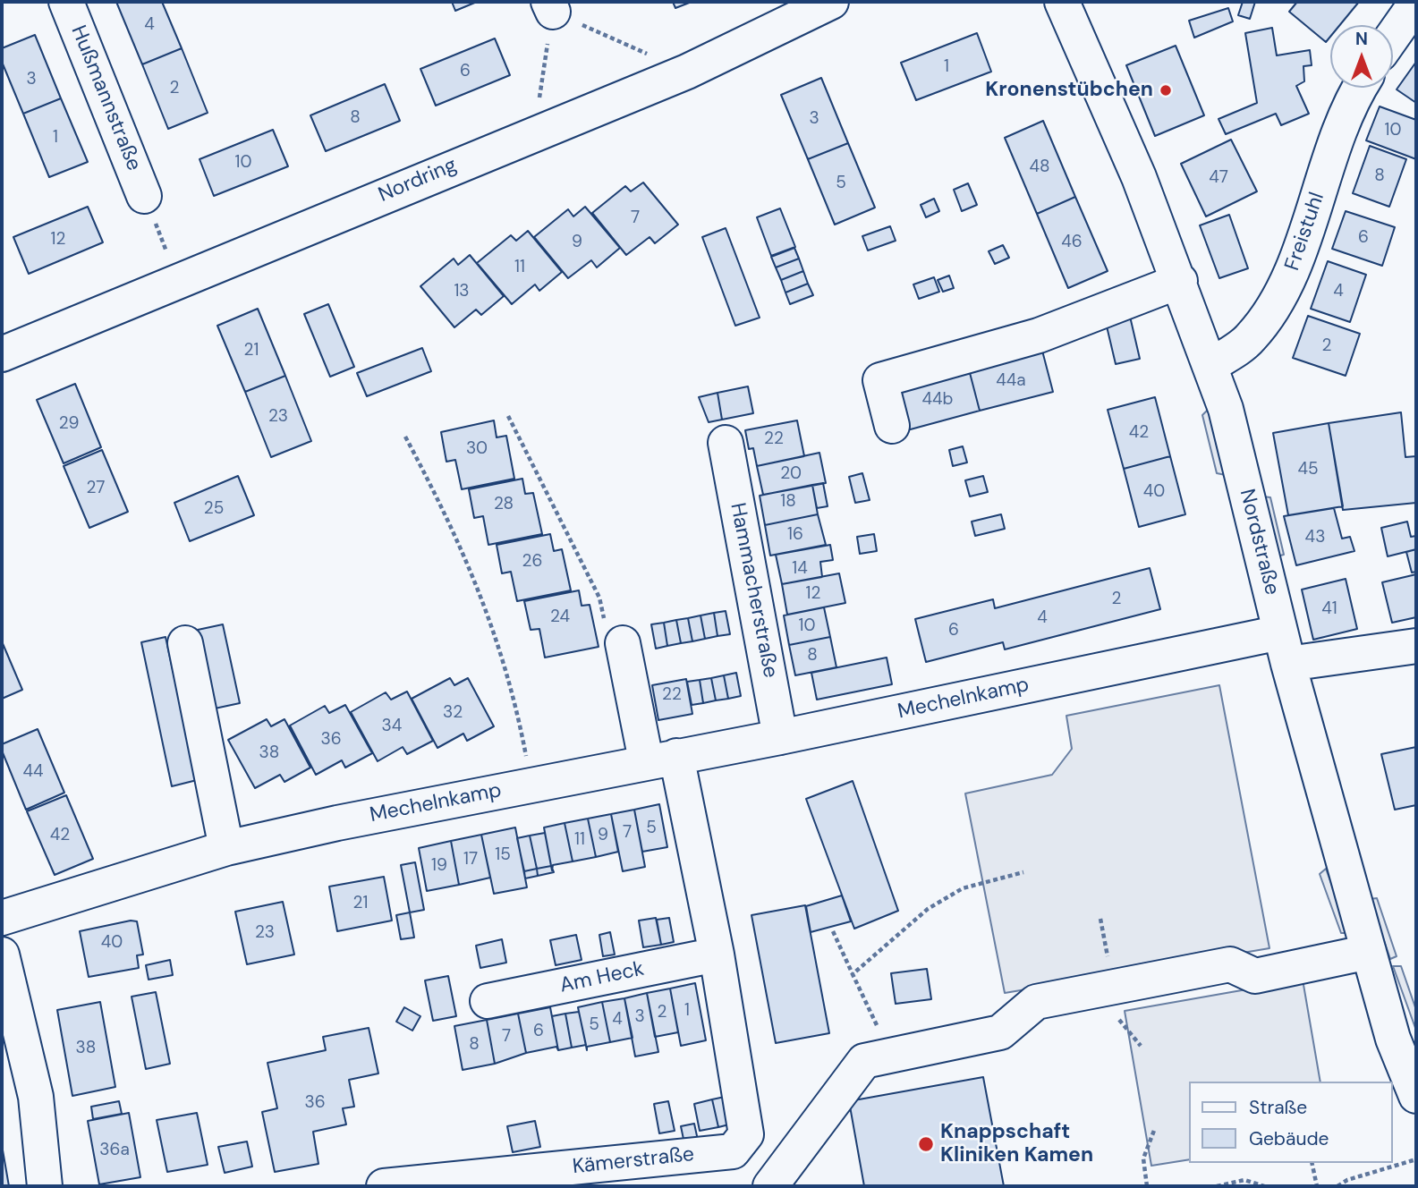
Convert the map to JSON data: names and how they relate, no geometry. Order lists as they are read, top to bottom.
{
  "streets": {
    "street": [
      "Hußmannstraße",
      "Nordring",
      "Freistuhl",
      "Nordstraße",
      "Hammacherstraße",
      "Mechelnkamp",
      "Am Heck",
      "Kämerstraße"
    ]
  },
  "crossings": [
    ["Freistuhl", "Nordstraße"],
    ["Nordstraße", "Mechelnkamp"],
    ["Hammacherstraße", "Mechelnkamp"],
    ["Am Heck", "Kämerstraße"]
  ],
  "places": ["Kronenstübchen", "Knappschaft Kliniken Kamen"],
  "house_numbers": [
    "4",
    "1",
    "6",
    "3",
    "2",
    "8",
    "3",
    "10",
    "1",
    "10",
    "48",
    "8",
    "47",
    "5",
    "7",
    "6",
    "12",
    "9",
    "46",
    "11",
    "13",
    "4",
    "2",
    "21",
    "44a",
    "44b",
    "23",
    "29",
    "42",
    "22",
    "30",
    "45",
    "20",
    "27",
    "40",
    "18",
    "28",
    "25",
    "16",
    "43",
    "26",
    "14",
    "12",
    "2",
    "41",
    "24",
    "4",
    "10",
    "6",
    "8",
    "22",
    "32",
    "34",
    "36",
    "38",
    "44",
    "5",
    "7",
    "42",
    "9",
    "11",
    "15",
    "17",
    "19",
    "21",
    "23",
    "40",
    "1",
    "2",
    "3",
    "4",
    "5",
    "6",
    "7",
    "8",
    "38",
    "36",
    "36a"
  ],
  "legend": ["Straße", "Gebäude"],
  "north": "top"
}
